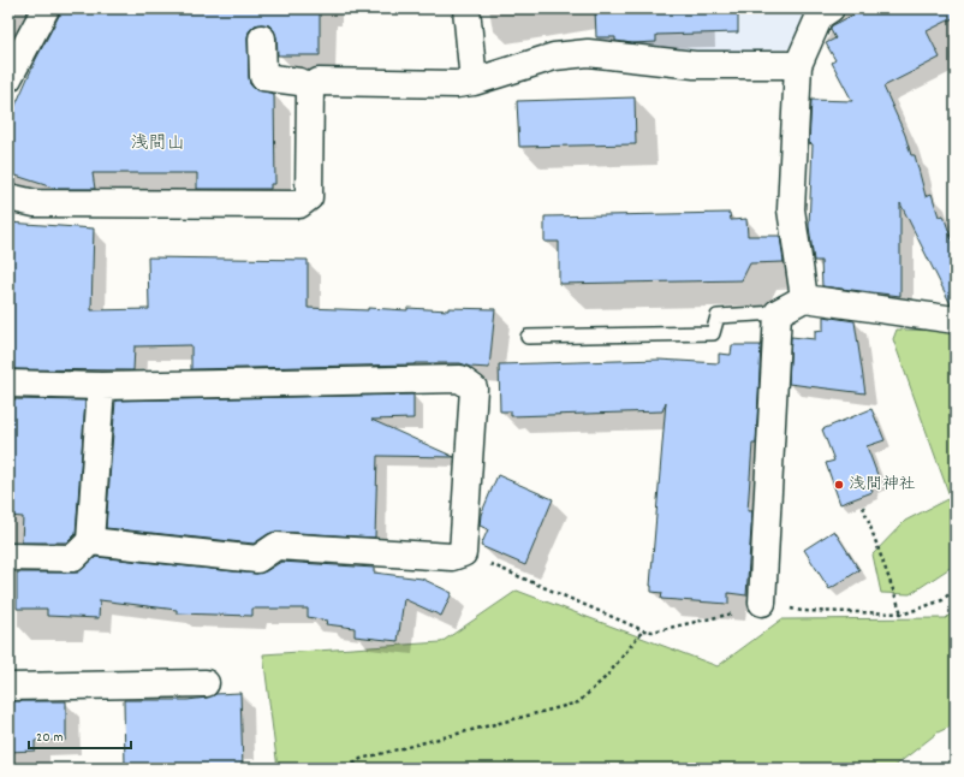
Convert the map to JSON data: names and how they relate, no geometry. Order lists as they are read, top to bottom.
{
  "districts": ["浅間山"],
  "places": ["浅間神社"],
  "scale_bar": "20 m"
}
